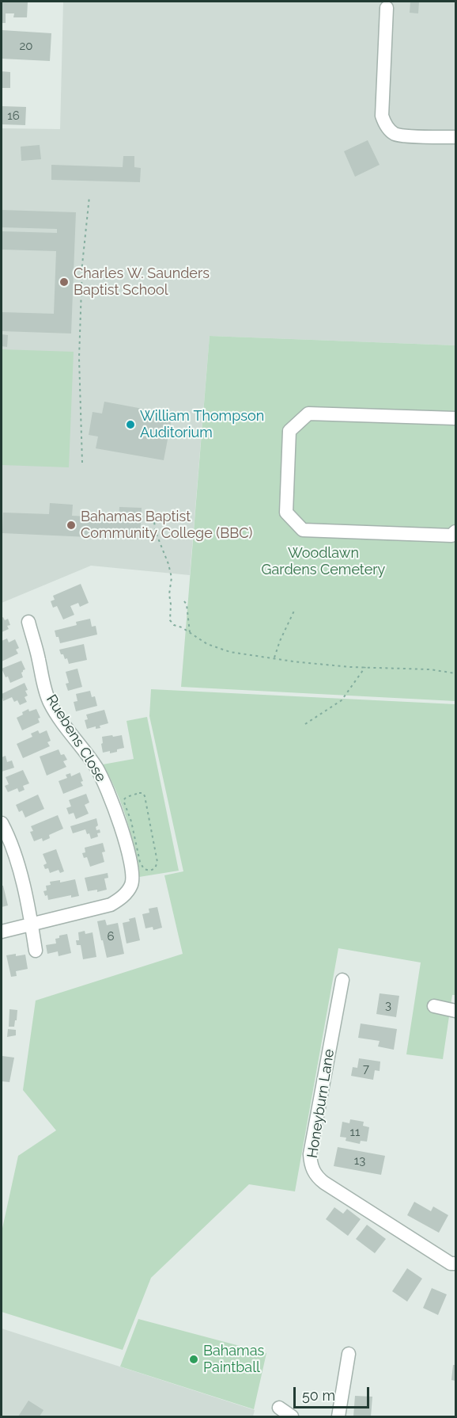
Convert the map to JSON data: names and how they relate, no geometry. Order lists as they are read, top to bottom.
{
  "streets": {
    "street": ["Ruebens Close", "Honeyburn Lane"]
  },
  "parks": ["Woodlawn Gardens Cemetery"],
  "places": [
    "Charles W. Saunders Baptist School",
    "William Thompson Auditorium",
    "Bahamas Baptist Community College (BBC)",
    "Bahamas Paintball"
  ],
  "house_numbers": [
    "20",
    "16",
    "6",
    "3",
    "7",
    "11",
    "13"
  ],
  "scale_bar": "50 m"
}
